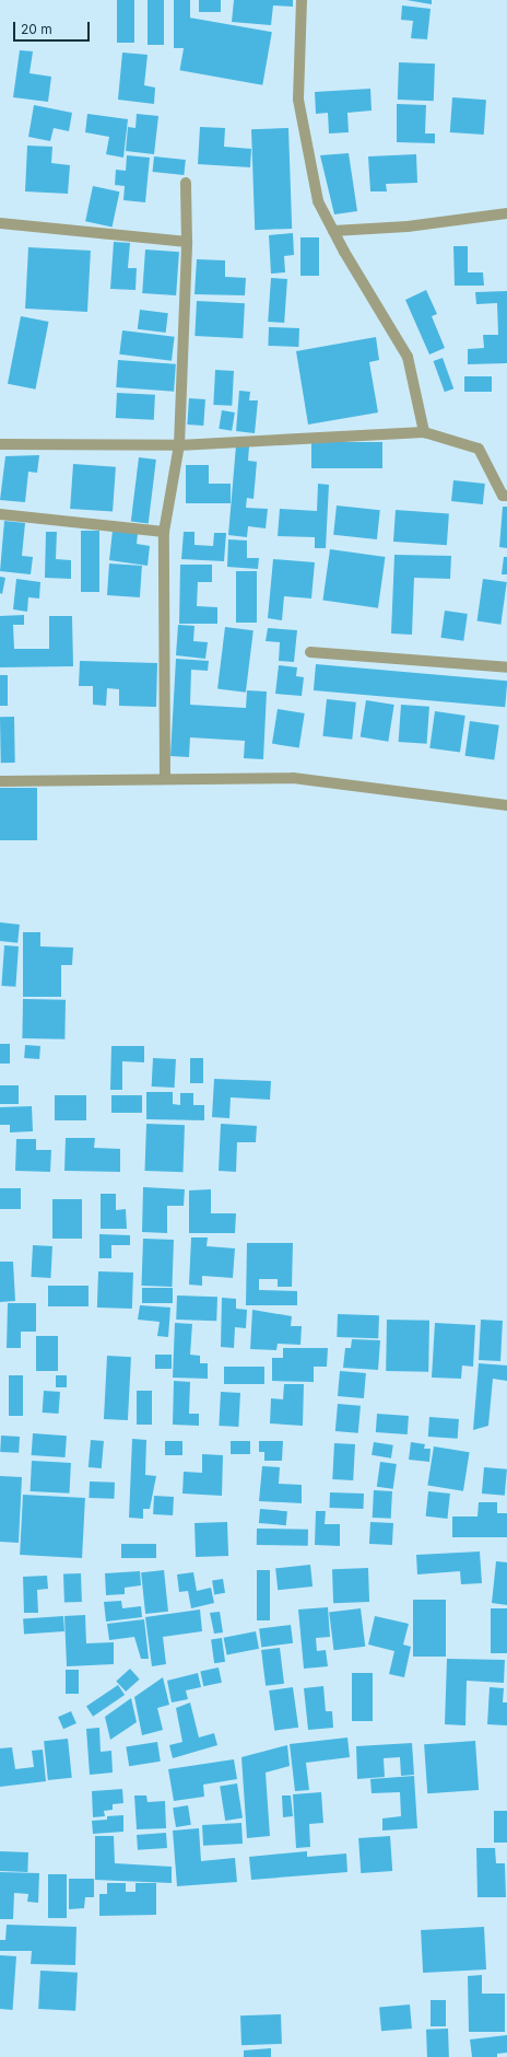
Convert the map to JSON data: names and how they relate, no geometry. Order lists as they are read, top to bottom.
{
  "scale_bar": "20 m"
}
